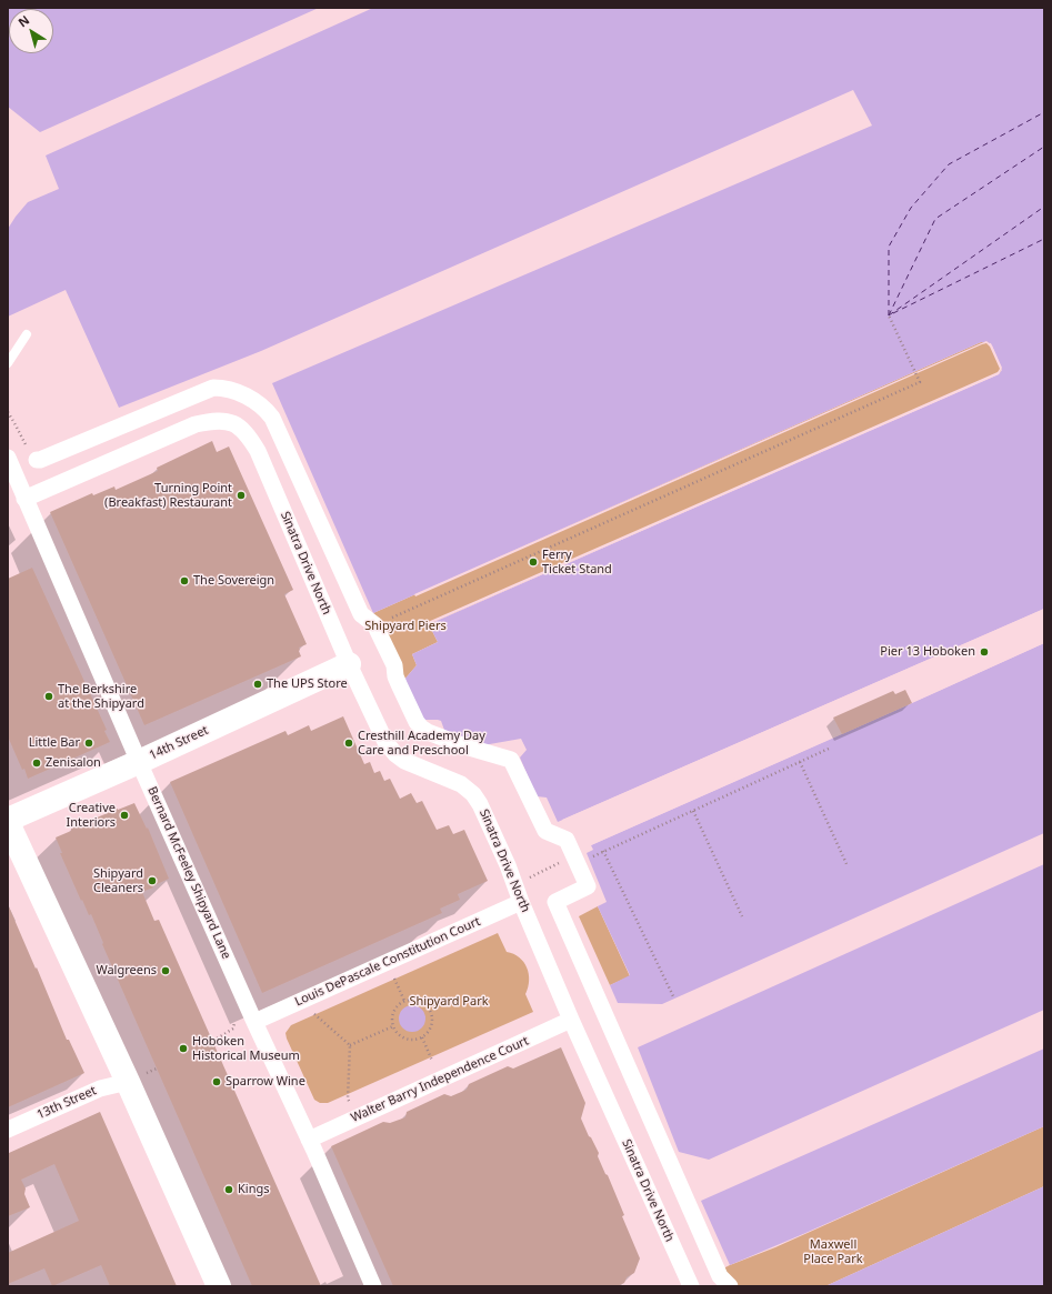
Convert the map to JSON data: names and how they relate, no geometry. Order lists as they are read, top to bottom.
{
  "streets": {
    "street": [
      "Sinatra Drive North",
      "14th Street",
      "Bernard McFeeley Shipyard Lane",
      "Louis DePascale Constitution Court",
      "Walter Barry Independence Court",
      "13th Street"
    ]
  },
  "crossings": [
    ["Sinatra Drive North", "14th Street"],
    ["Sinatra Drive North", "Bernard McFeeley Shipyard Lane"],
    ["Sinatra Drive North", "Louis DePascale Constitution Court"],
    ["Sinatra Drive North", "Walter Barry Independence Court"],
    ["14th Street", "Bernard McFeeley Shipyard Lane"],
    ["Bernard McFeeley Shipyard Lane", "Louis DePascale Constitution Court"],
    ["Bernard McFeeley Shipyard Lane", "Walter Barry Independence Court"]
  ],
  "parks": ["Shipyard Piers", "Shipyard Park", "Maxwell Place Park"],
  "places": [
    "Turning Point (Breakfast) Restaurant",
    "Ferry Ticket Stand",
    "The Sovereign",
    "Pier 13 Hoboken",
    "The UPS Store",
    "The Berkshire at the Shipyard",
    "Little Bar",
    "Cresthill Academy Day Care and Preschool",
    "Zenisalon",
    "Creative Interiors",
    "Shipyard Cleaners",
    "Walgreens",
    "Hoboken Historical Museum",
    "Sparrow Wine",
    "Kings"
  ],
  "north": "top left"
}
